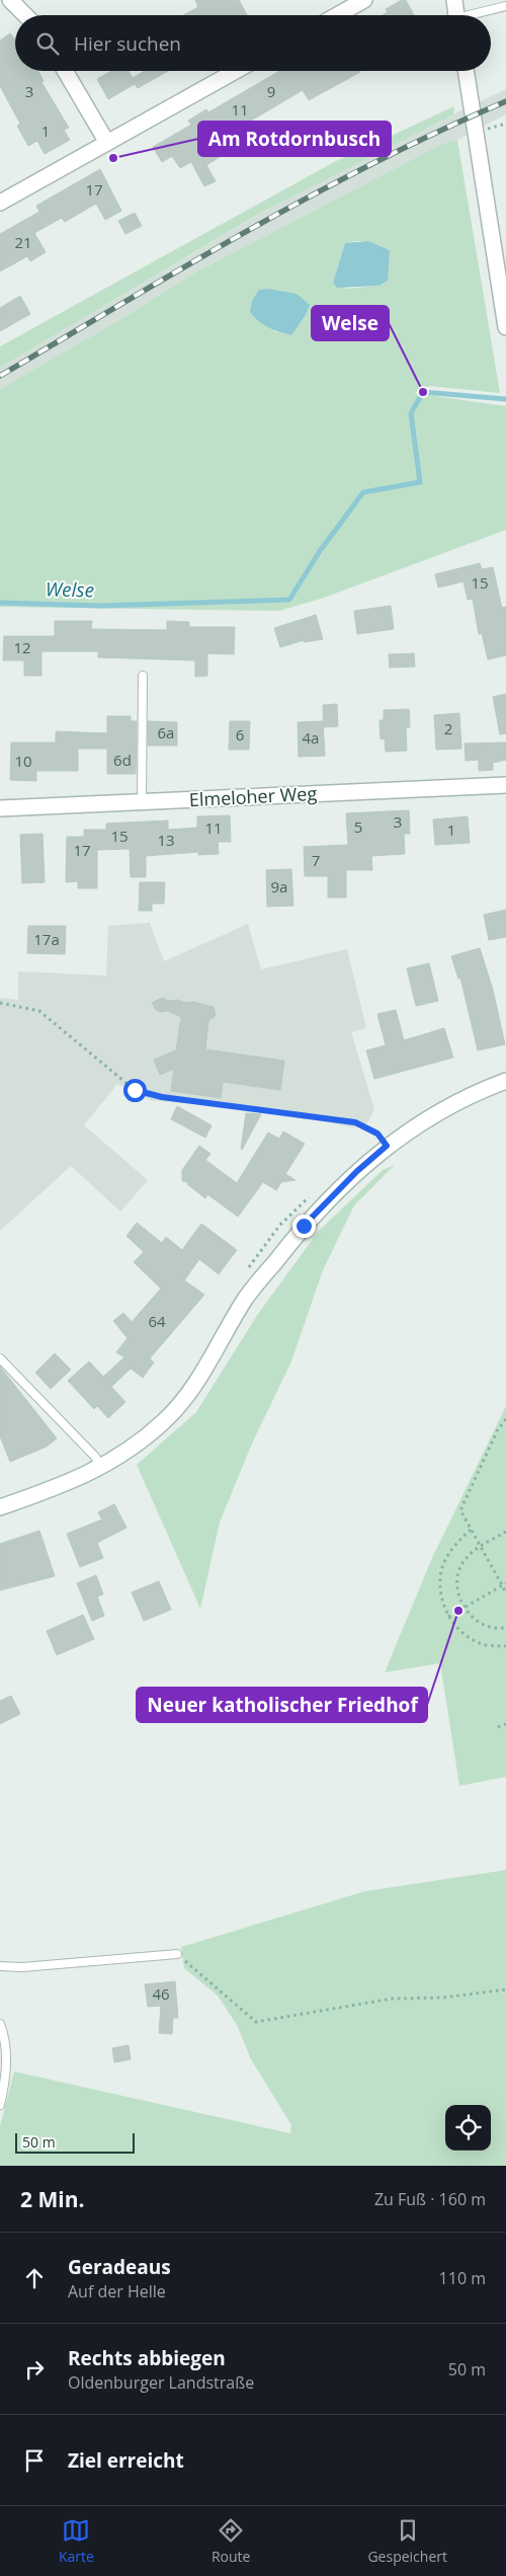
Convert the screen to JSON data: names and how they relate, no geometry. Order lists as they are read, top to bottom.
{
  "streets": {
    "street": ["Elmeloher Weg"]
  },
  "water": ["Welse"],
  "places": ["Am Rotdornbusch", "Welse", "Neuer katholischer Friedhof"],
  "house_numbers": [
    "3",
    "9",
    "11",
    "1",
    "17",
    "21",
    "15",
    "12",
    "2",
    "6a",
    "6",
    "4a",
    "6d",
    "10",
    "3",
    "5",
    "11",
    "1",
    "15",
    "13",
    "17",
    "7",
    "9a",
    "17a",
    "64",
    "46"
  ],
  "scale_bar": "50 m",
  "page": {
    "search": "Hier suchen",
    "scale": "50 m",
    "heading": ["2 Min.", "Zu Fuß · 160 m"],
    "list": [
      ["Geradeaus", "Auf der Helle", "110 m"],
      ["Rechts abbiegen", "Oldenburger Landstraße", "50 m"],
      "Ziel erreicht"
    ],
    "nav": ["Karte", "Route", "Gespeichert"]
  }
}
